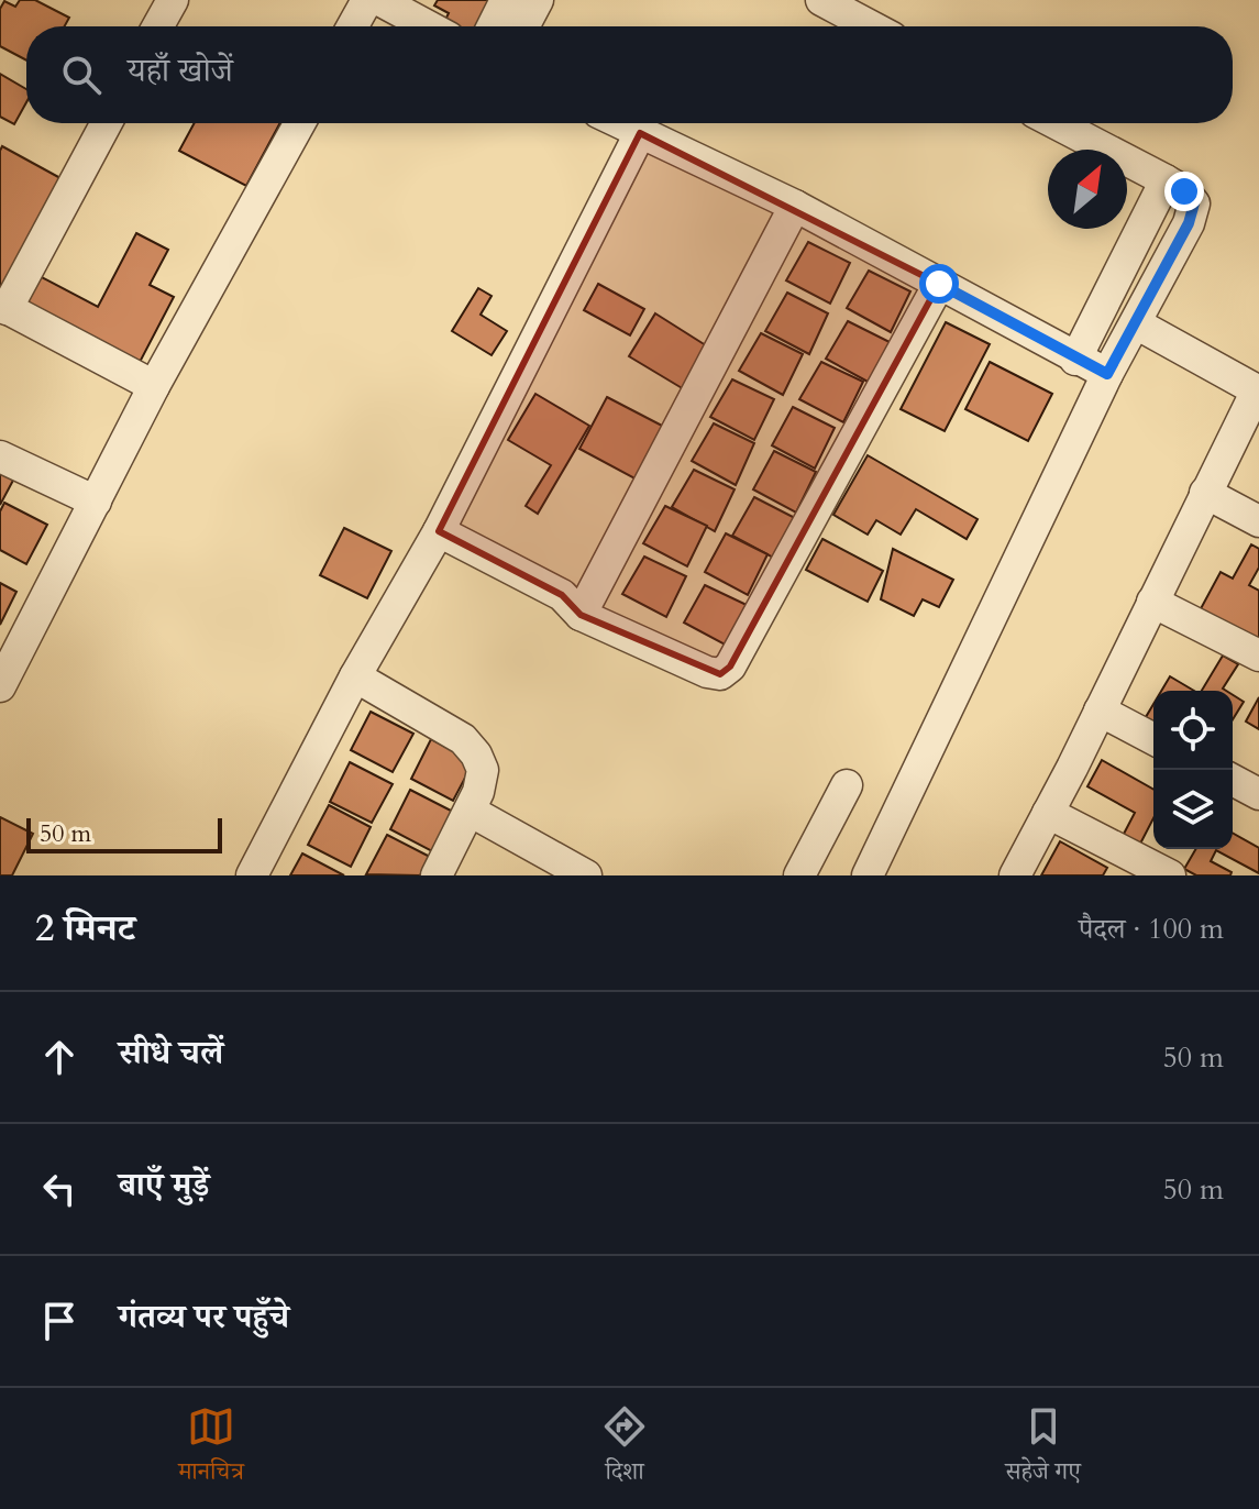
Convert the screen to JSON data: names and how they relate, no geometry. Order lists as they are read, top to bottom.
{
  "scale_bar": "50 m",
  "north": "top right",
  "page": {
    "search": "यहाँ खोजें",
    "scale": "50 m",
    "heading": ["2 मिनट", "पैदल · 100 m"],
    "list": [
      ["सीधे चलें", "50 m"],
      ["बाएँ मुड़ें", "50 m"],
      "गंतव्य पर पहुँचे"
    ],
    "nav": ["मानचित्र", "दिशा", "सहेजे गए"]
  }
}
